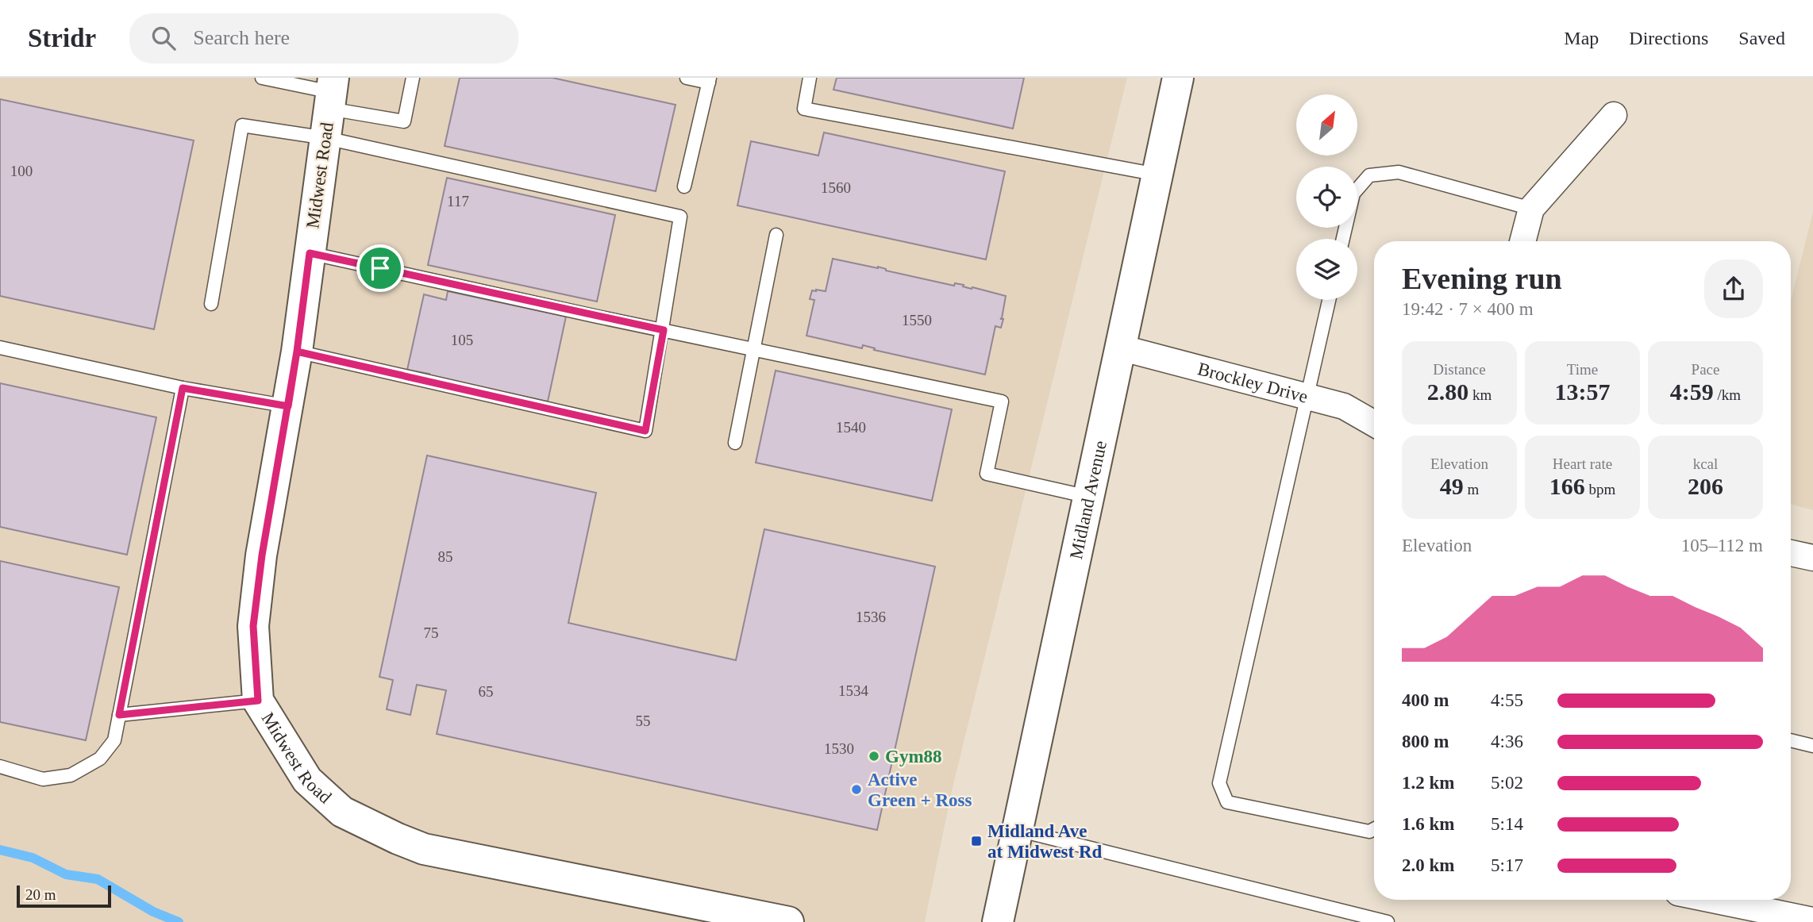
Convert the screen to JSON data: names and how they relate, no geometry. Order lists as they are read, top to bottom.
{
  "streets": {
    "street": ["Midwest Road", "Brockley Drive", "Midland Avenue"]
  },
  "crossings": [
    ["Brockley Drive", "Midland Avenue"]
  ],
  "places": {
    "other": ["Gym88", "Active Green + Ross"],
    "transit": ["Midland Ave at Midwest Rd"]
  },
  "house_numbers": [
    "100",
    "1560",
    "117",
    "1550",
    "105",
    "1540",
    "85",
    "1536",
    "75",
    "1534",
    "65",
    "55",
    "1530"
  ],
  "scale_bar": "20 m",
  "north": "top right",
  "page": {
    "header": "Stridr",
    "search": "Search here",
    "nav": ["Map", "Directions", "Saved"],
    "heading": ["Evening run", "19:42 · 7 × 400 m"],
    "stats": [
      ["Distance", "2.80 km"],
      ["Time", "13:57"],
      ["Pace", "4:59 /km"],
      ["Elevation", "49 m"],
      ["Heart rate", "166 bpm"],
      ["kcal", "206"]
    ],
    "chart": ["Elevation", "105–112 m"],
    "list": [
      {
        "name": "400 m",
        "note": "4:55"
      },
      {
        "name": "800 m",
        "note": "4:36"
      },
      {
        "name": "1.2 km",
        "note": "5:02"
      },
      {
        "name": "1.6 km",
        "note": "5:14"
      },
      {
        "name": "2.0 km",
        "note": "5:17"
      }
    ],
    "scale": "20 m"
  }
}
